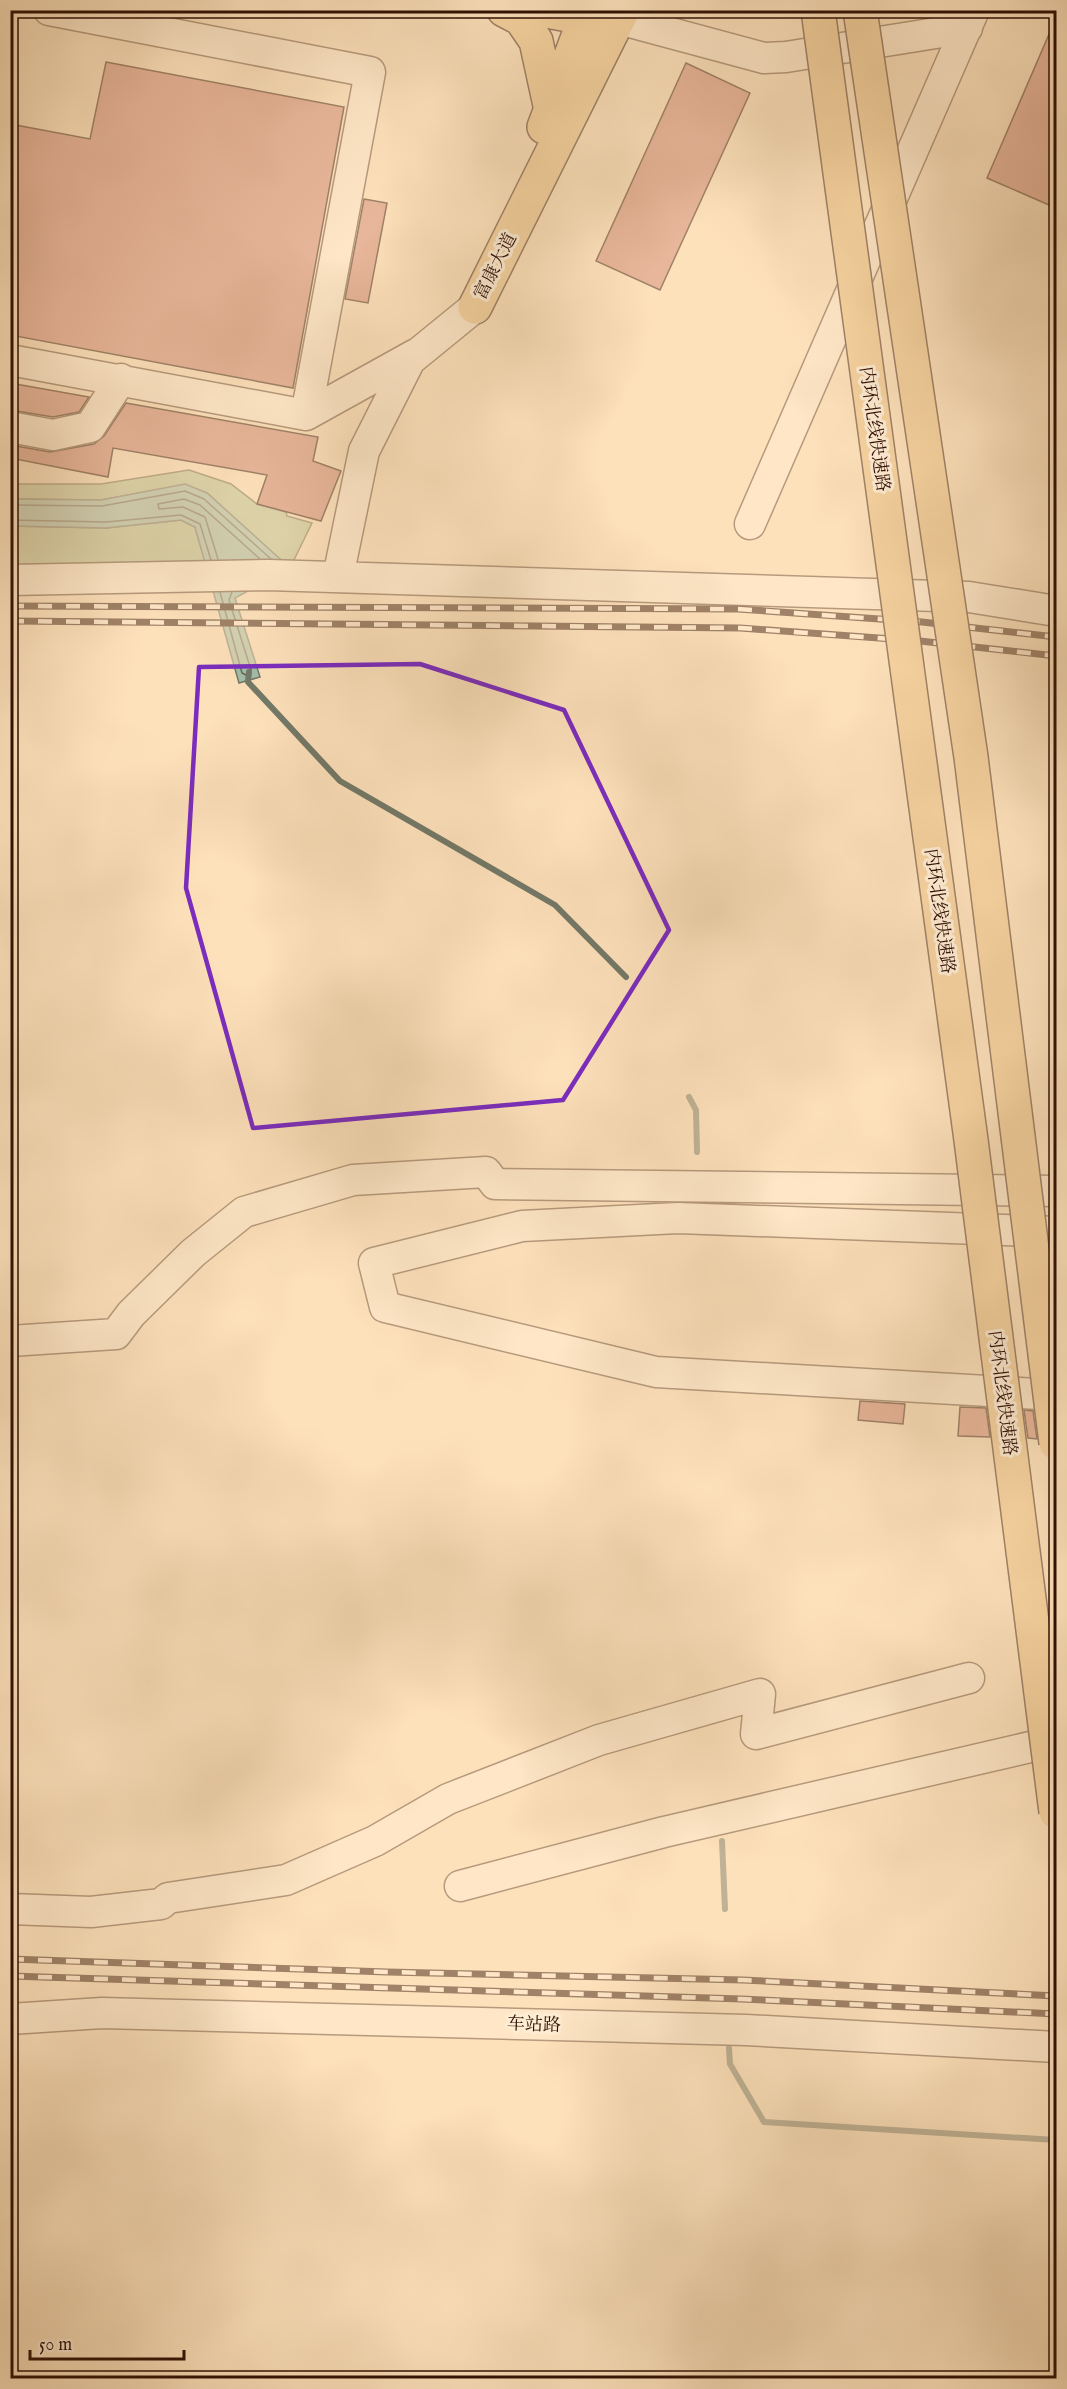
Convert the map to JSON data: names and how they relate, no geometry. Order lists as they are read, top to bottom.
{
  "streets": {
    "main road": ["富康大道", "内环北线快速路"],
    "street": ["车站路"]
  },
  "scale_bar": "50 m"
}
